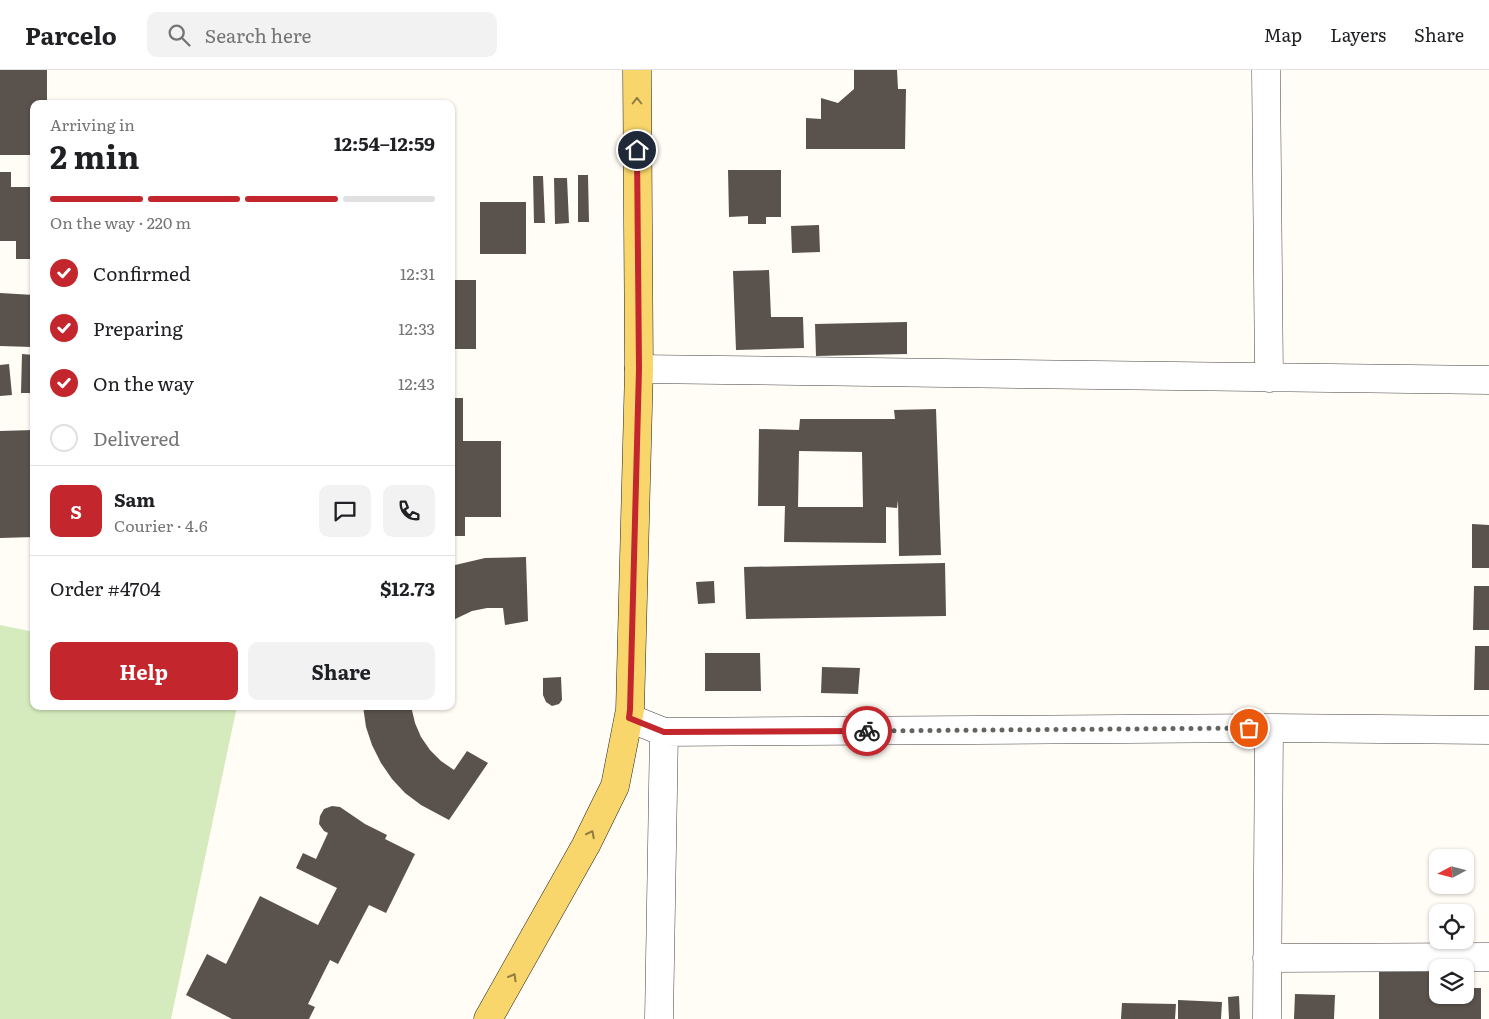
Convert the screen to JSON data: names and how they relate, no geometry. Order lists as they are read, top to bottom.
{
  "north": "left",
  "page": {
    "header": "Parcelo",
    "search": "Search here",
    "nav": ["Map", "Layers", "Share"],
    "heading": ["2 min", "Arriving in", "12:54–12:59"],
    "panel": [
      "Sam",
      "Courier · 4.6",
      "Order #4704",
      "$12.73"
    ],
    "bar": "On the way · 220 m",
    "list": [
      ["Confirmed", "12:31"],
      ["Preparing", "12:33"],
      ["On the way", "12:43"],
      "Delivered"
    ],
    "round": "S",
    "buttons": ["Help", "Share"]
  }
}
